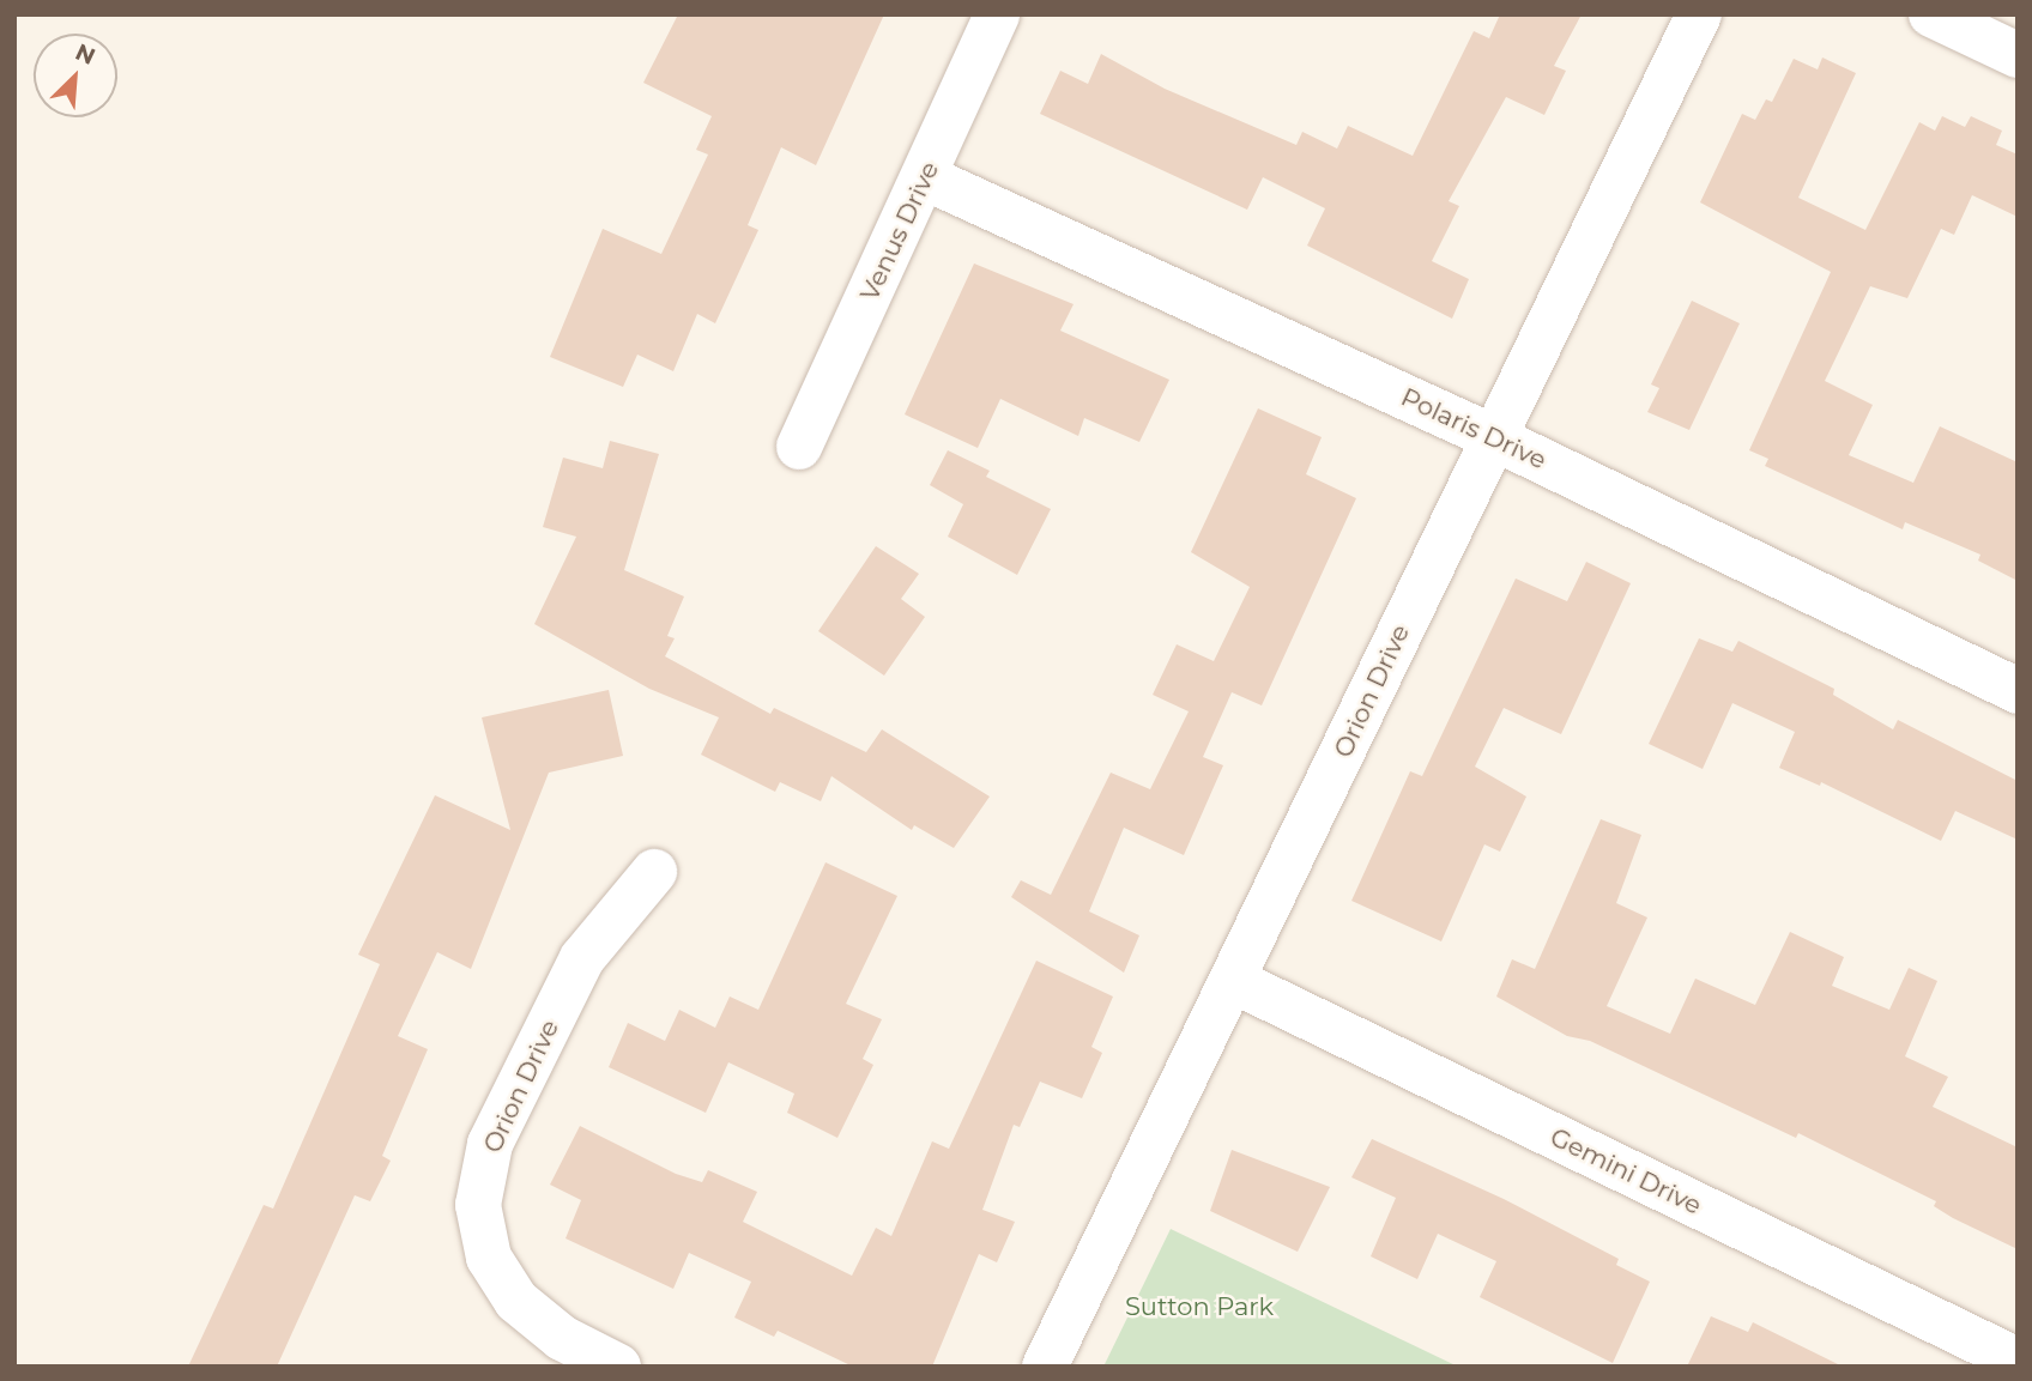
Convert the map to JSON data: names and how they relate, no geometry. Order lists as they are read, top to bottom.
{
  "streets": {
    "street": [
      "Venus Drive",
      "Polaris Drive",
      "Orion Drive",
      "Gemini Drive"
    ]
  },
  "crossings": [
    ["Venus Drive", "Polaris Drive"],
    ["Polaris Drive", "Orion Drive"],
    ["Orion Drive", "Gemini Drive"]
  ],
  "parks": ["Sutton Park"],
  "north": "top right"
}
